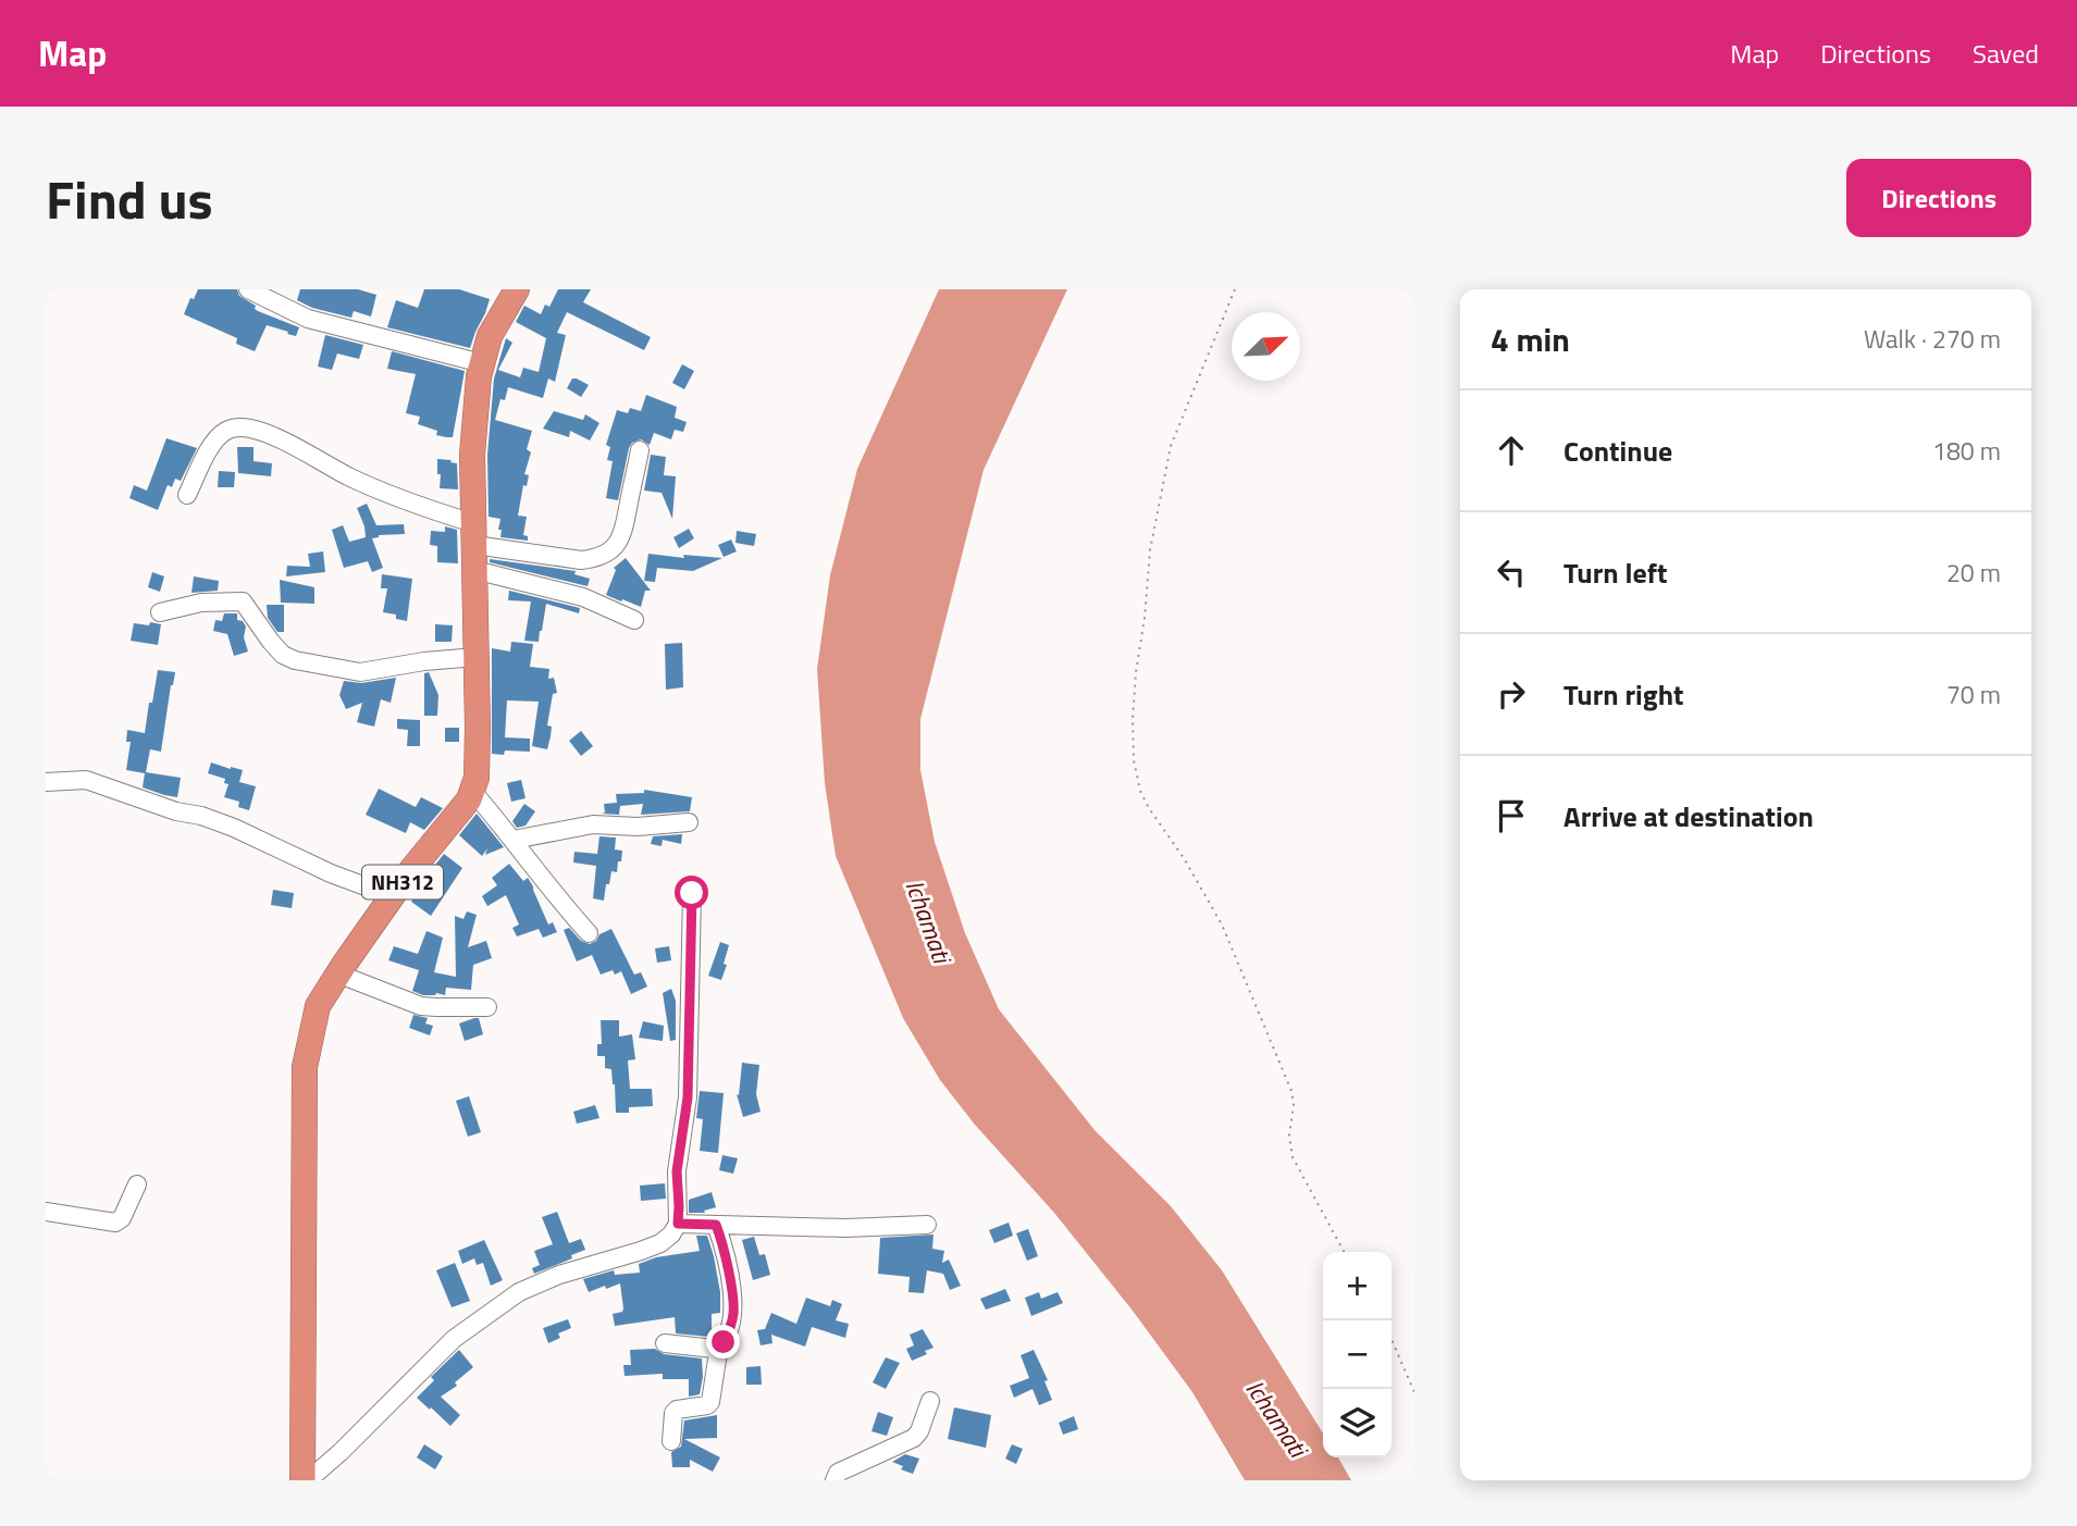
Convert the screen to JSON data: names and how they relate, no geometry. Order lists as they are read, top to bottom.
{
  "streets": {
    "highway": ["NH312"]
  },
  "water": ["Ichamati"],
  "north": "top right",
  "page": {
    "header": "Map",
    "nav": ["Map", "Directions", "Saved"],
    "title": "Find us",
    "buttons": "Directions",
    "heading": ["4 min", "Walk · 270 m"],
    "list": [
      ["Continue", "180 m"],
      ["Turn left", "20 m"],
      ["Turn right", "70 m"],
      "Arrive at destination"
    ],
    "map_buttons": ["+", "−"]
  }
}
